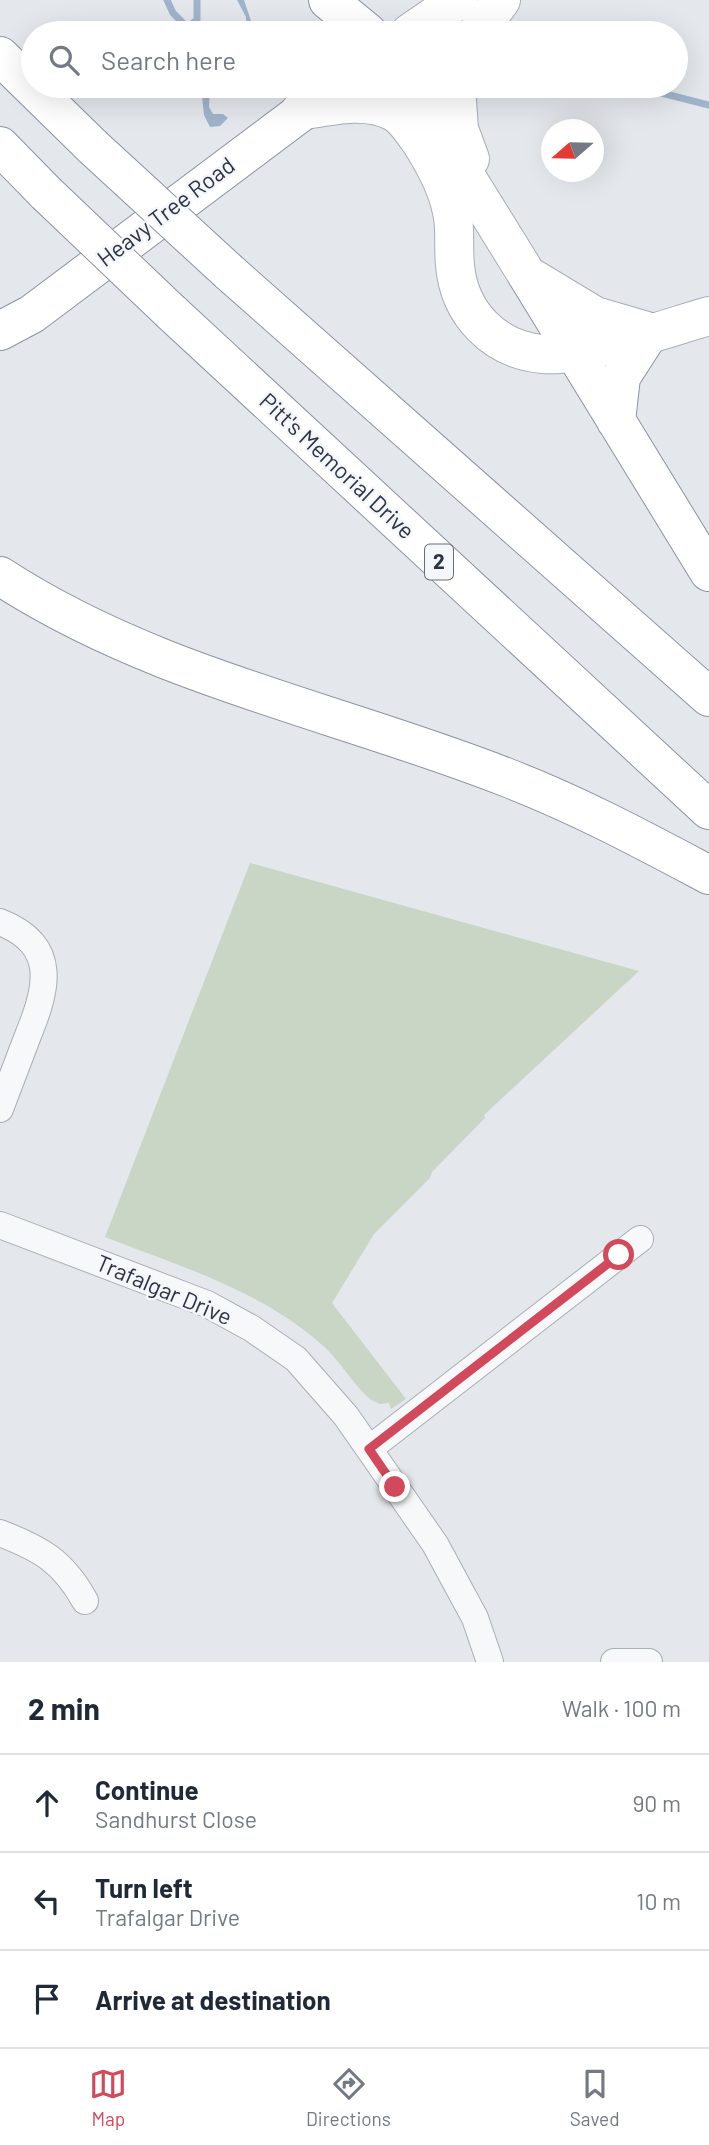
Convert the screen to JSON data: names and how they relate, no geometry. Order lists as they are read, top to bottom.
{
  "streets": {
    "main road": ["Heavy Tree Road", "Pitt's Memorial Drive", "2"],
    "street": ["Trafalgar Drive"]
  },
  "north": "left",
  "page": {
    "search": "Search here",
    "heading": ["2 min", "Walk · 100 m"],
    "list": [
      ["Continue", "Sandhurst Close", "90 m"],
      ["Turn left", "Trafalgar Drive", "10 m"],
      "Arrive at destination"
    ],
    "nav": ["Map", "Directions", "Saved"]
  }
}
